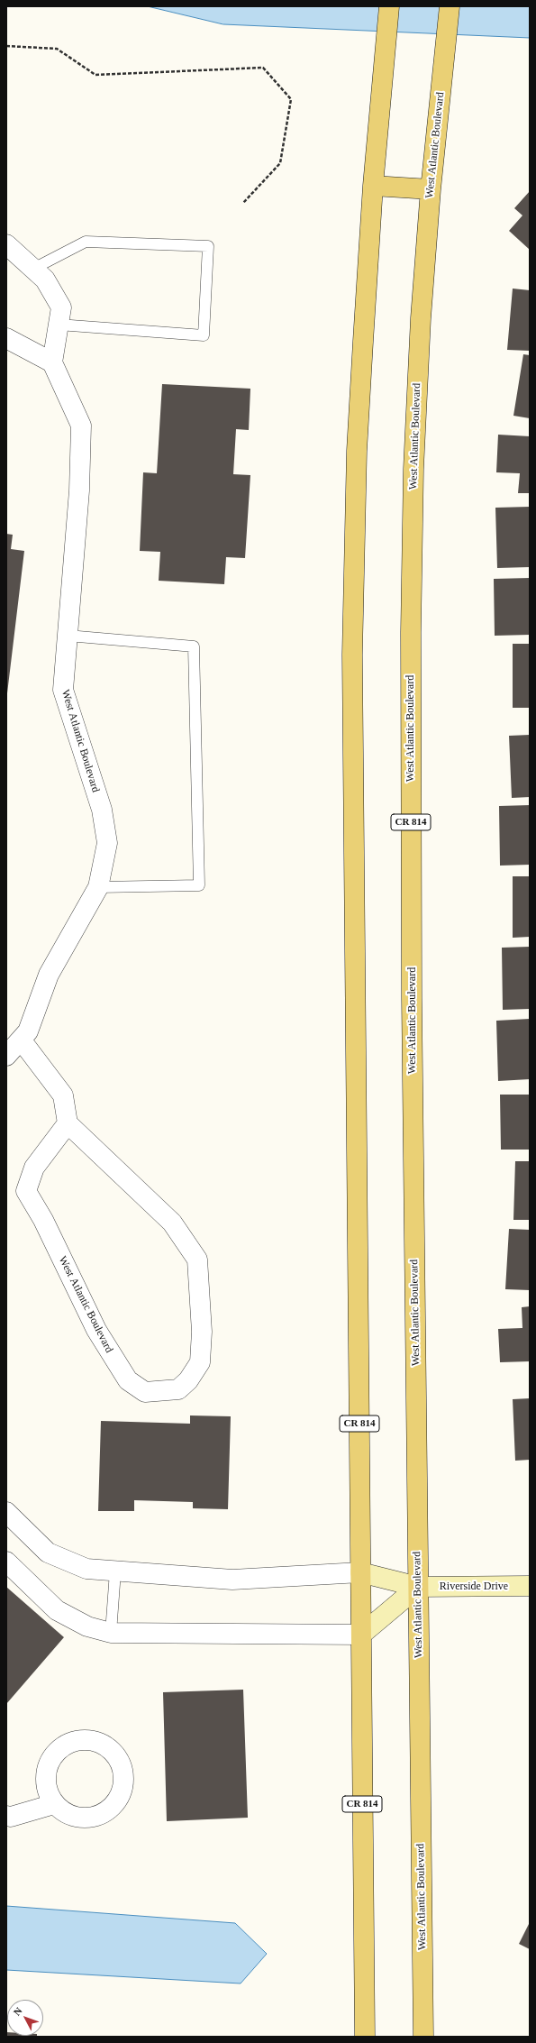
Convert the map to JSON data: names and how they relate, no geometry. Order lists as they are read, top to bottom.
{
  "streets": {
    "main road": ["West Atlantic Boulevard", "CR 814"],
    "street": ["Riverside Drive"]
  },
  "crossings": [
    ["West Atlantic Boulevard", "Riverside Drive"],
    ["CR 814", "Riverside Drive"]
  ],
  "north": "top left"
}
